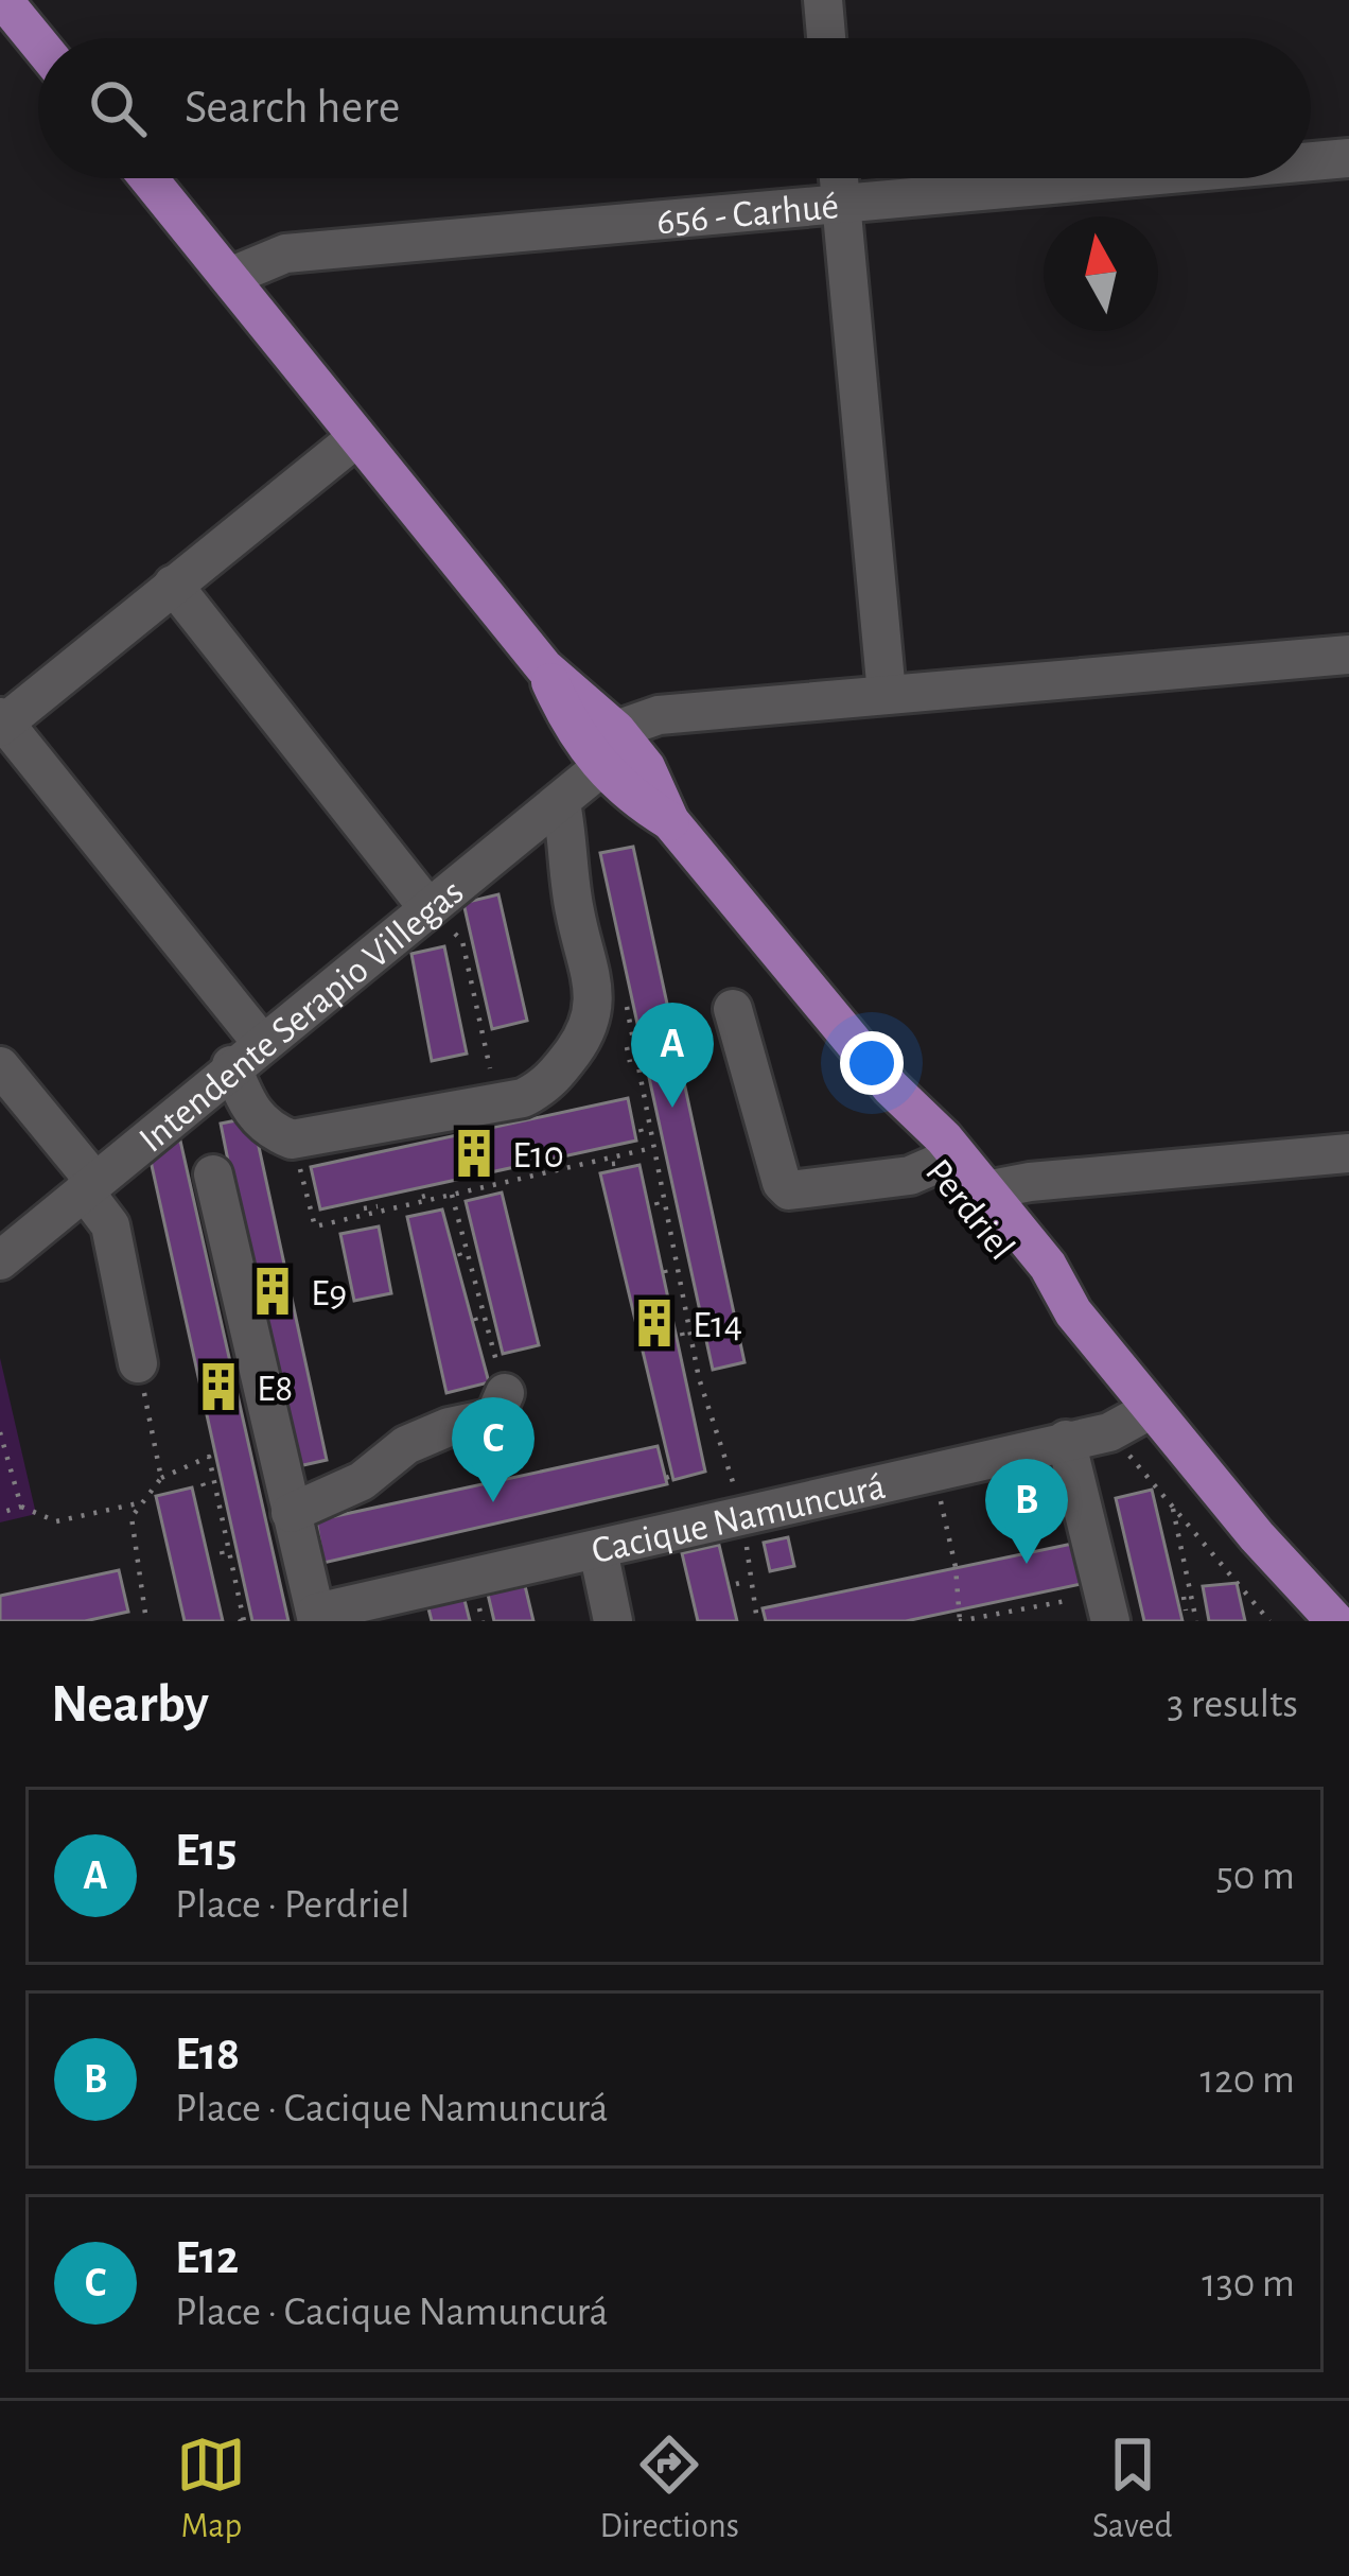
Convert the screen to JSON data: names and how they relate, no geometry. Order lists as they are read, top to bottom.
{
  "streets": {
    "main road": ["Perdriel"],
    "street": ["656 - Carhué", "Intendente Serapio Villegas", "Cacique Namuncurá"]
  },
  "places": {
    "building": [
      "E10",
      "E9",
      "E14",
      "E8"
    ]
  },
  "north": "top",
  "page": {
    "search": "Search here",
    "pins": ["A", "C", "B"],
    "heading": ["Nearby", "3 results"],
    "list": [
      {
        "mark": "A",
        "name": "E15",
        "note": "Place · Perdriel",
        "value": "50 m"
      },
      {
        "mark": "B",
        "name": "E18",
        "note": "Place · Cacique Namuncurá",
        "value": "120 m"
      },
      {
        "mark": "C",
        "name": "E12",
        "note": "Place · Cacique Namuncurá",
        "value": "130 m"
      }
    ],
    "nav": ["Map", "Directions", "Saved"]
  }
}
